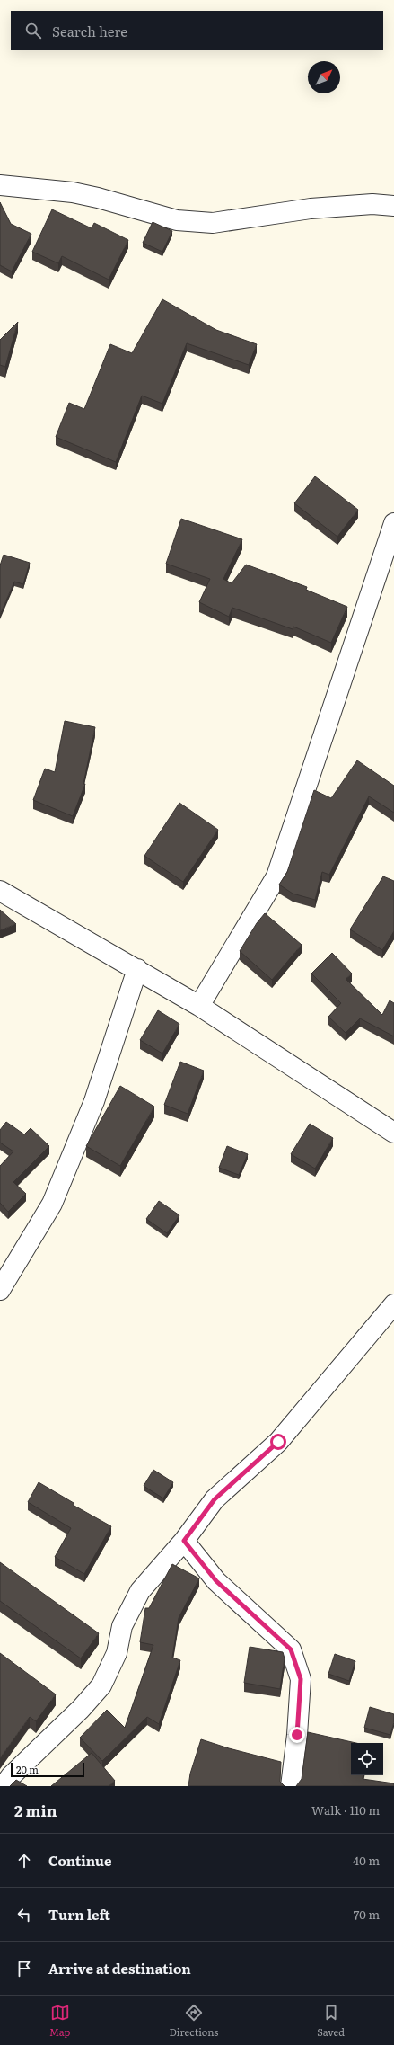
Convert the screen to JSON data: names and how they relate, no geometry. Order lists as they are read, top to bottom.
{
  "scale_bar": "20 m",
  "north": "top right",
  "page": {
    "search": "Search here",
    "scale": "20 m",
    "heading": ["2 min", "Walk · 110 m"],
    "list": [
      ["Continue", "40 m"],
      ["Turn left", "70 m"],
      "Arrive at destination"
    ],
    "nav": ["Map", "Directions", "Saved"]
  }
}
